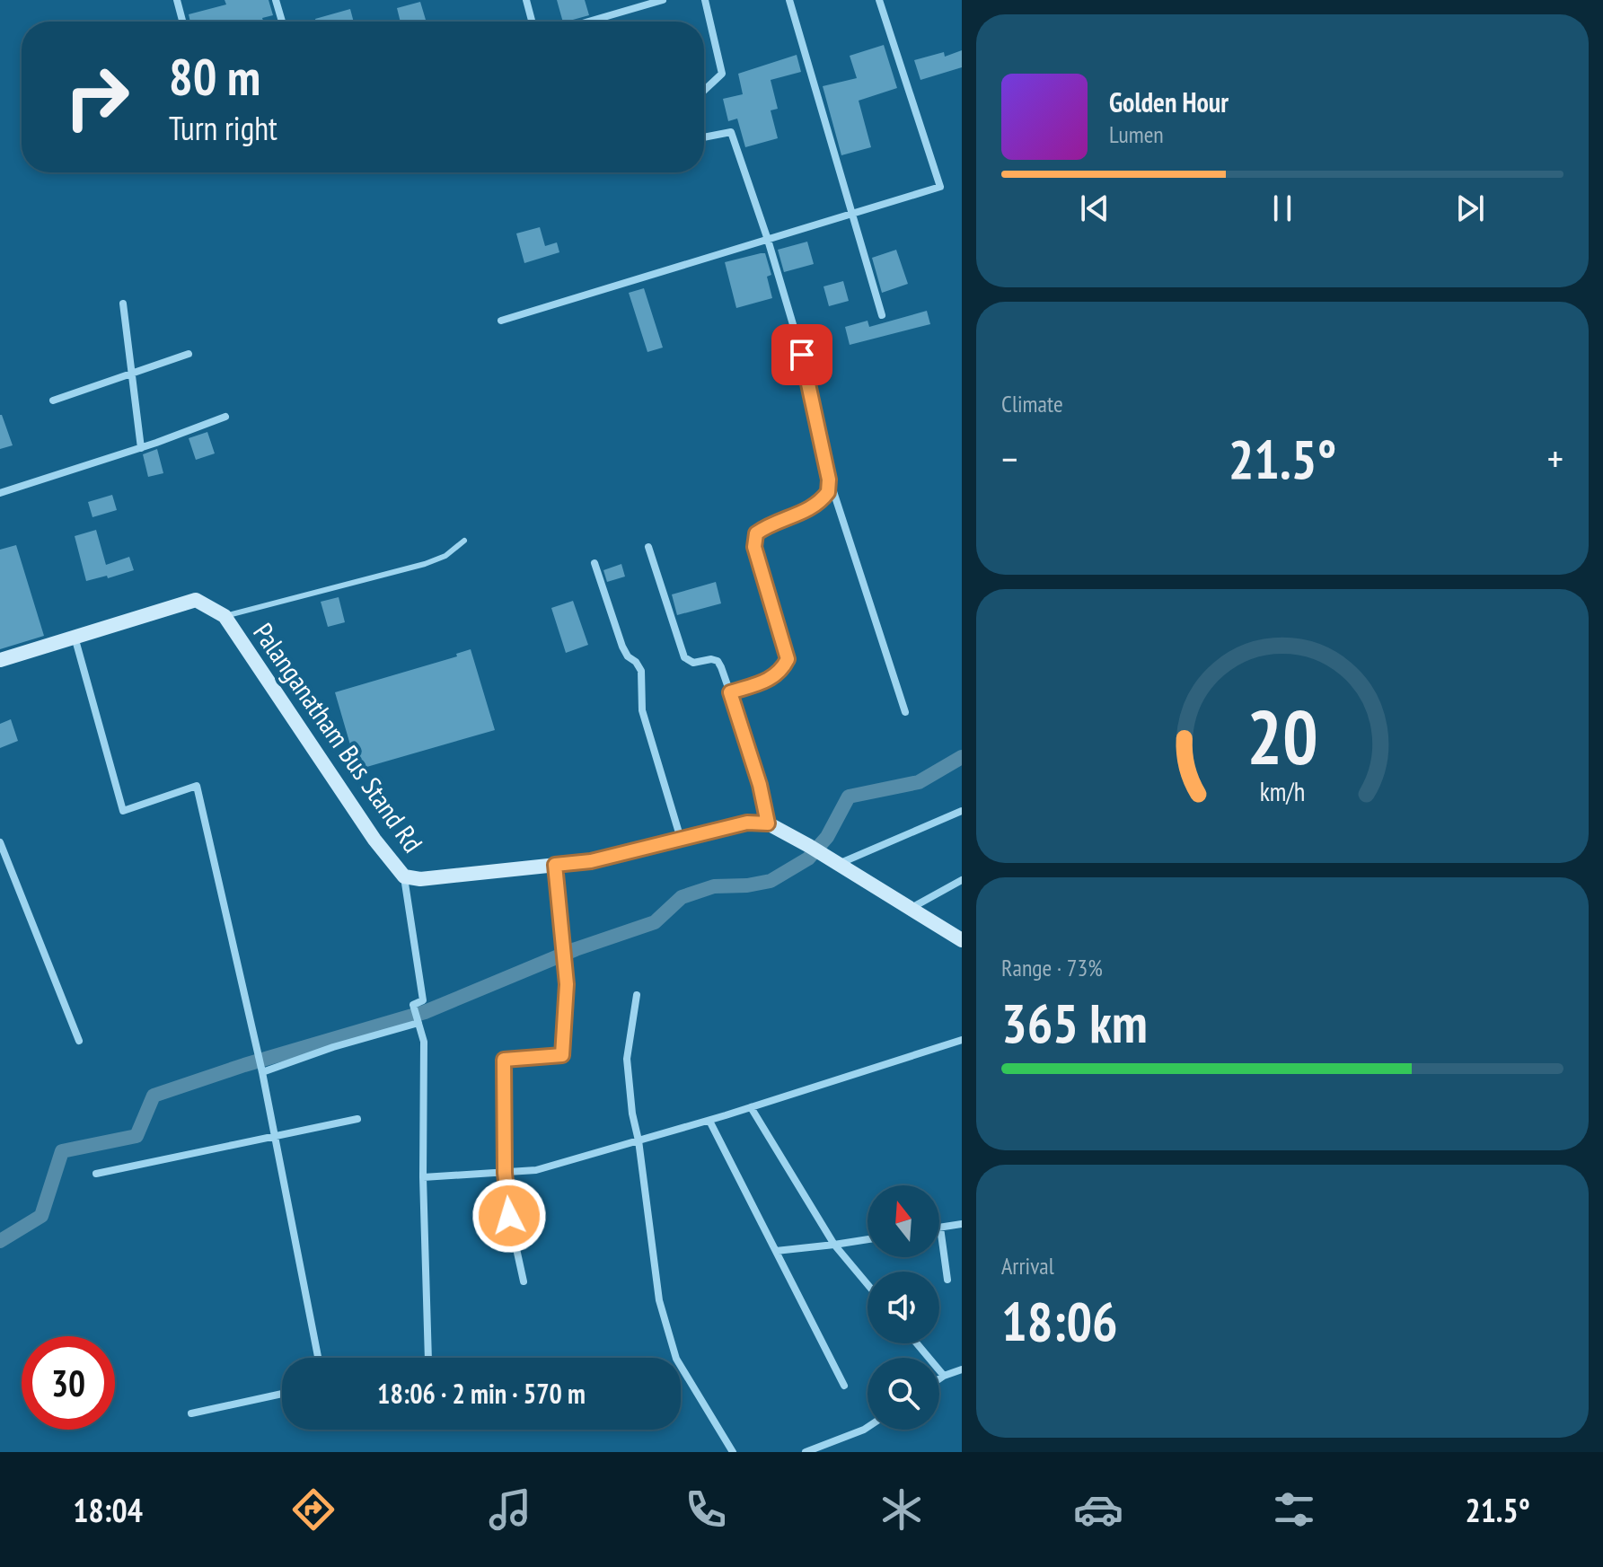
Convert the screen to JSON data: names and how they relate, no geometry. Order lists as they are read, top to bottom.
{
  "streets": {
    "street": ["Palanganatham Bus Stand Rd"]
  },
  "north": "top",
  "page": {
    "turn": ["80 m", "Turn right"],
    "song": ["Golden Hour", "Lumen"],
    "tile": [
      "Climate",
      ["Range · 73%", "365 km"],
      ["Arrival", "18:06"]
    ],
    "heat": ["−", "21.5°", "+"],
    "limit": "30",
    "trip": "18:06 · 2 min · 570 m",
    "tabs": ["18:04", "21.5°"],
    "gauge": ["20", "km/h"]
  }
}
